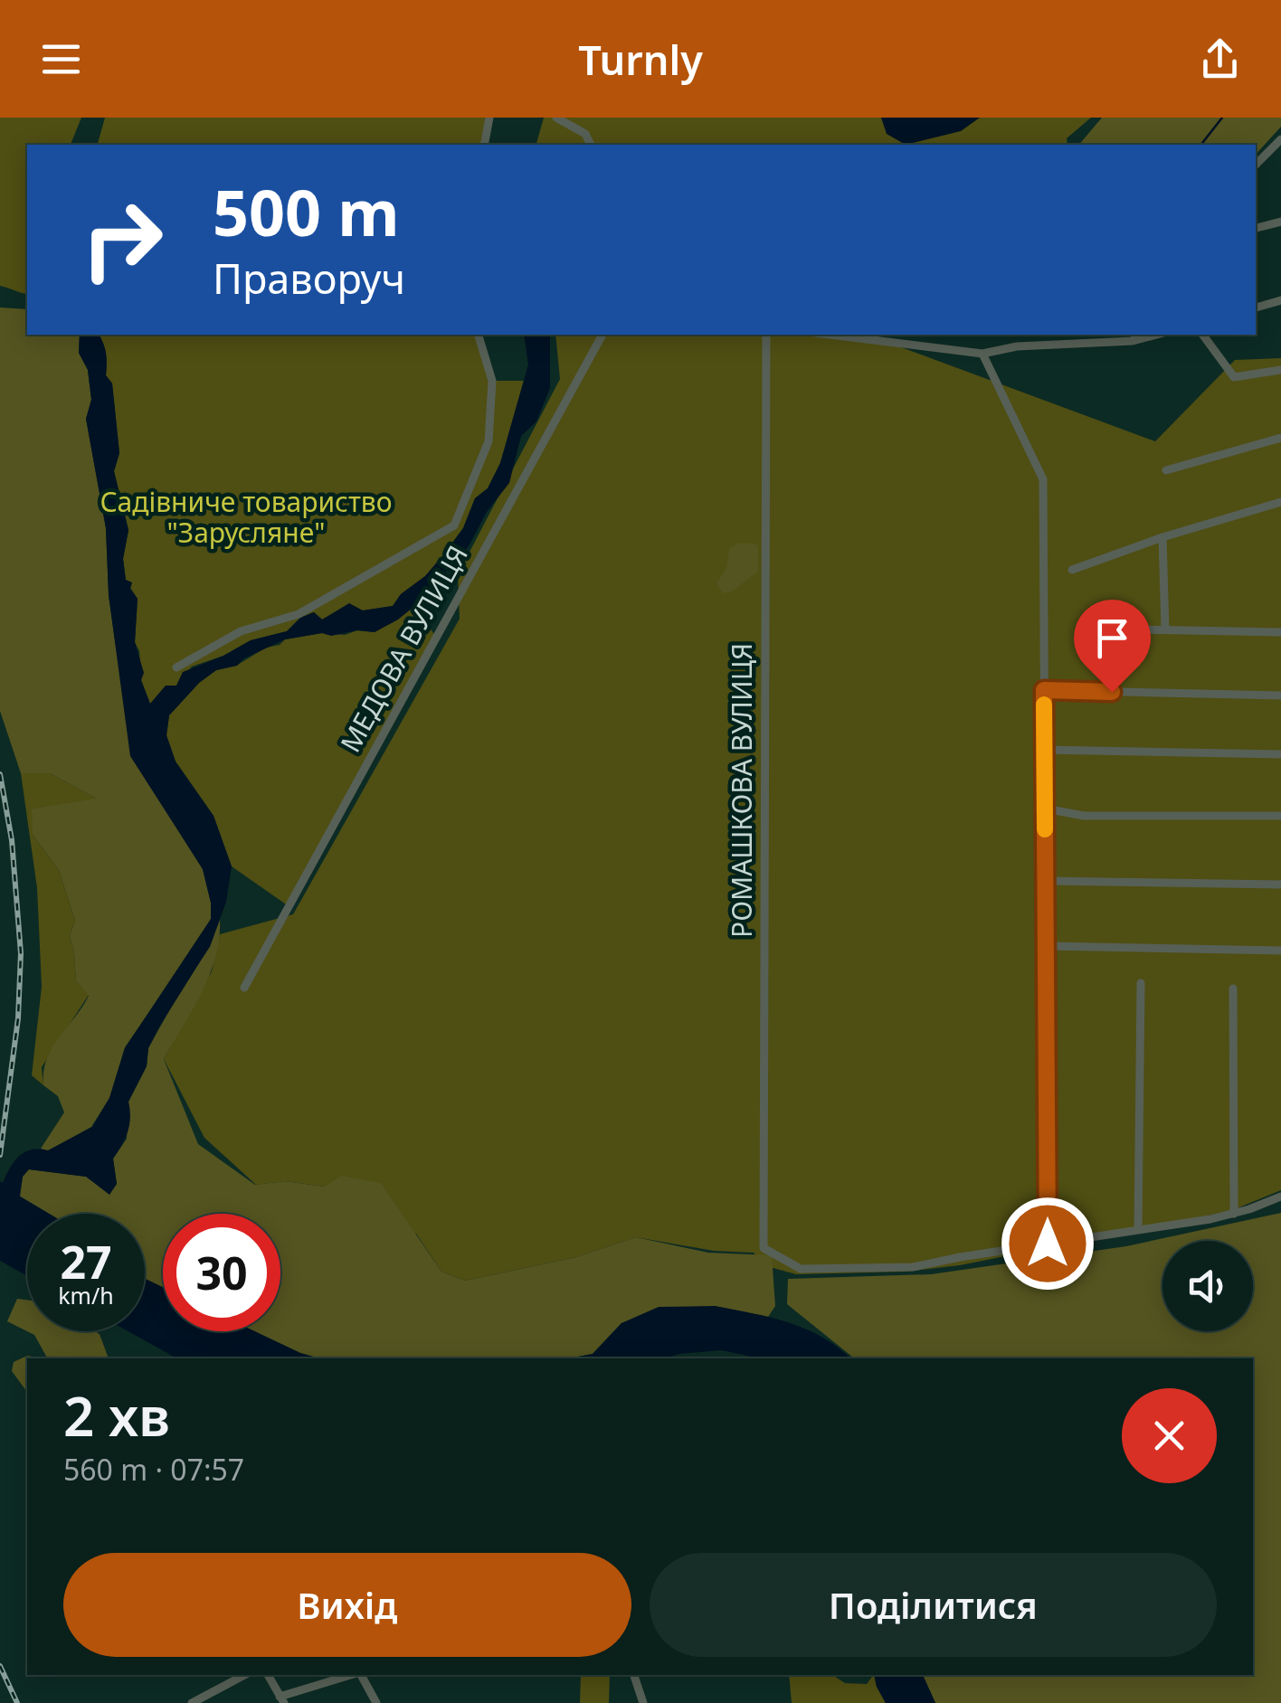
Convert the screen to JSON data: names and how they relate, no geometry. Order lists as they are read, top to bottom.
{
  "streets": {
    "street": ["МЕДОВА ВУЛИЦЯ", "РОМАШКОВА ВУЛИЦЯ"]
  },
  "parks": ["Садівниче товариство \"Зарусляне\""],
  "page": {
    "header": "Turnly",
    "turn": ["500 m", "Праворуч"],
    "speed": "27 km/h",
    "limit": "30",
    "heading": ["2 хв", "560 m · 07:57"],
    "buttons": ["Вихід", "Поділитися"]
  }
}
